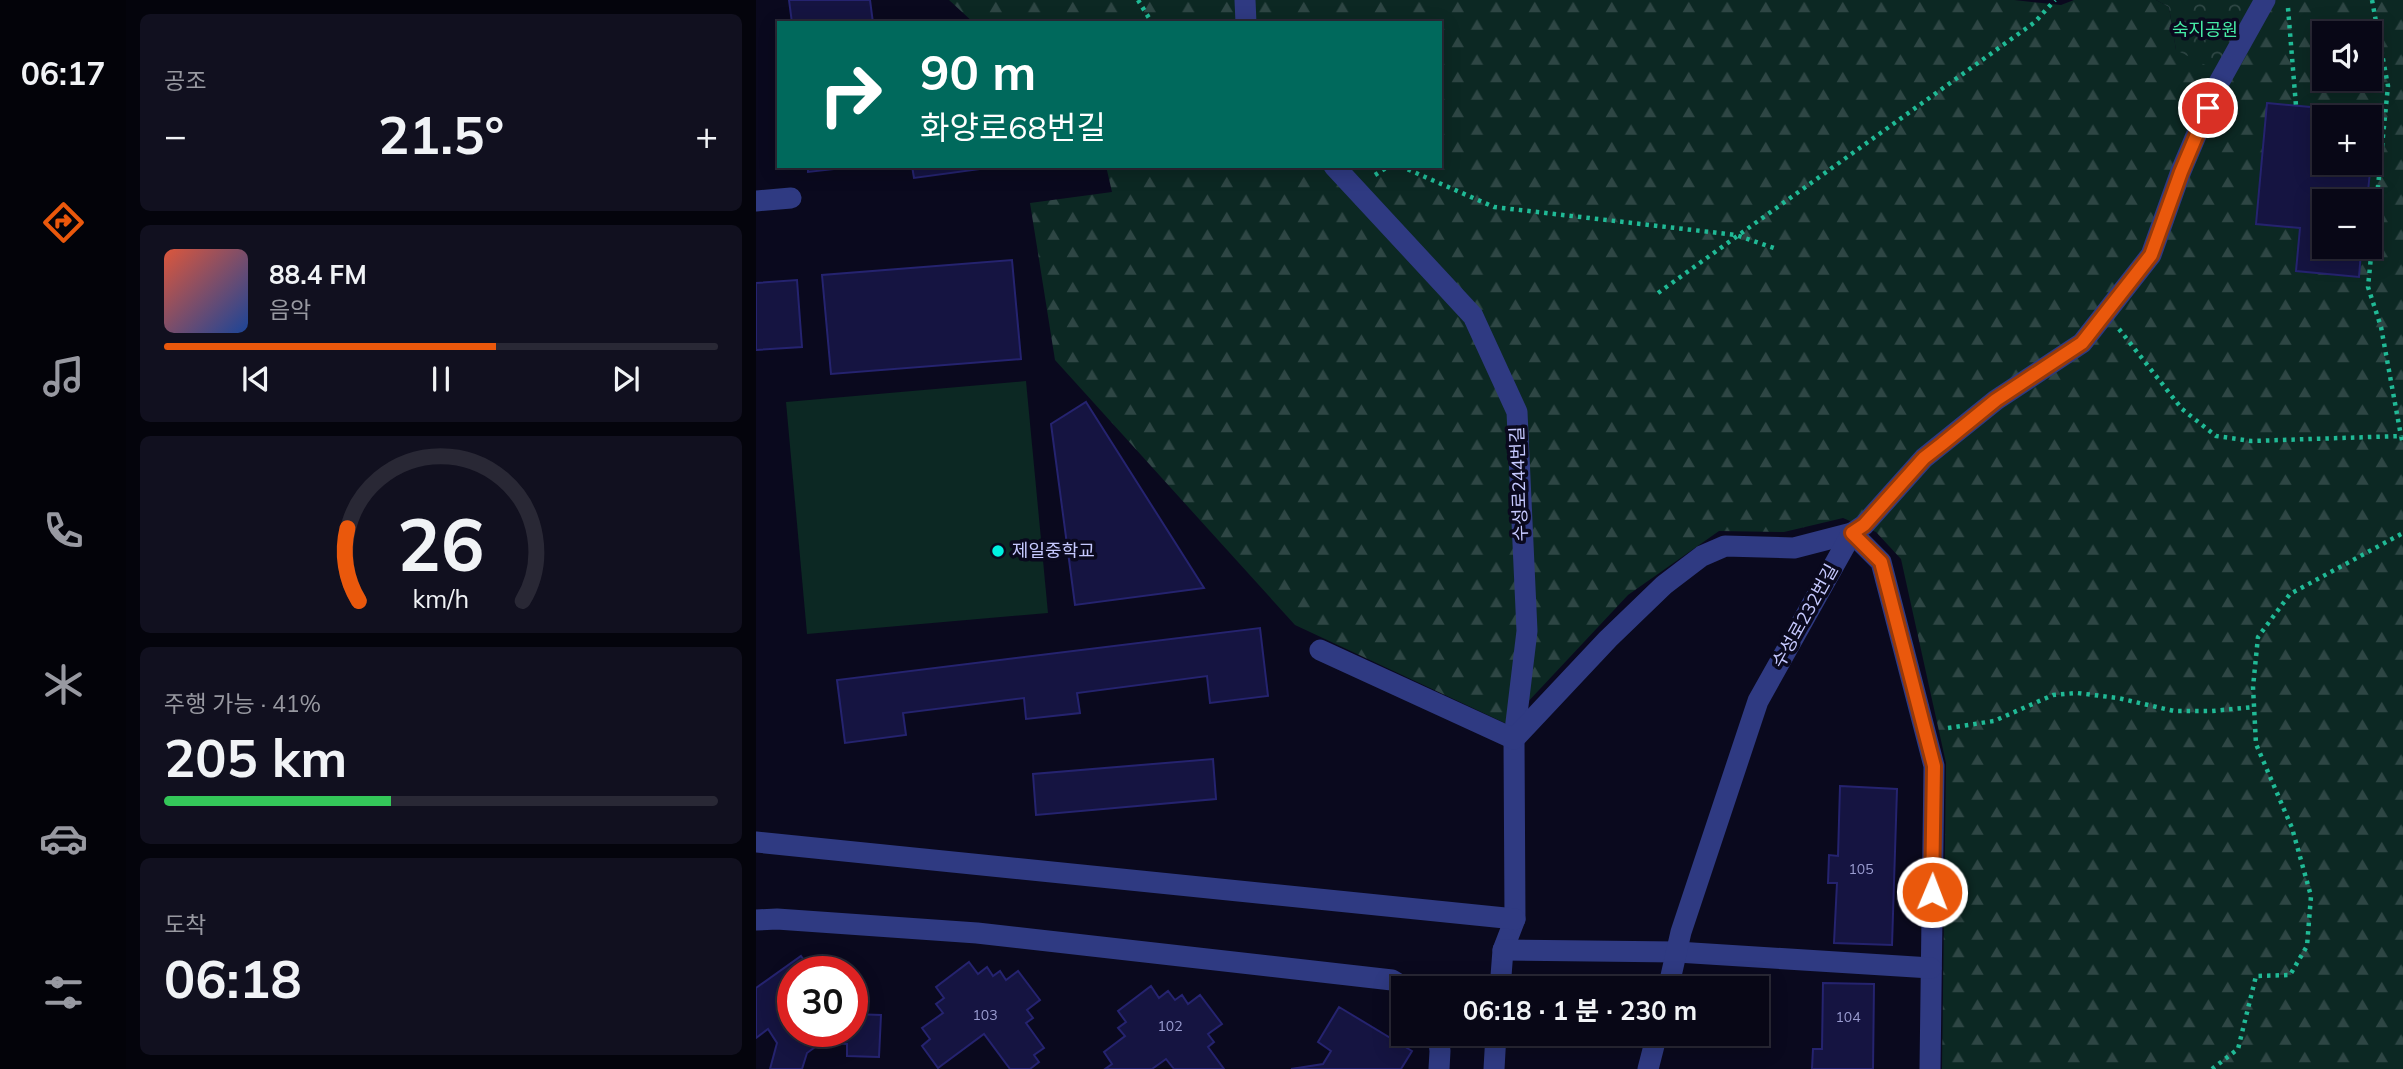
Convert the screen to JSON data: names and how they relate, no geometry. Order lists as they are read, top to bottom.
{
  "streets": {
    "street": ["수성로244번길", "수성로232번길"]
  },
  "parks": ["숙지공원"],
  "places": ["제일중학교"],
  "house_numbers": [
    "105",
    "103",
    "104",
    "102"
  ],
  "page": {
    "tabs": "06:17",
    "tile": [
      "공조",
      ["주행 가능 · 41%", "205 km"],
      ["도착", "06:18"]
    ],
    "map_buttons": ["+", "−"],
    "turn": ["90 m", "화양로68번길"],
    "heat": ["−", "21.5°", "+"],
    "song": ["88.4 FM", "음악"],
    "limit": "30",
    "trip": "06:18 · 1 분 · 230 m",
    "gauge": ["26", "km/h"]
  }
}
